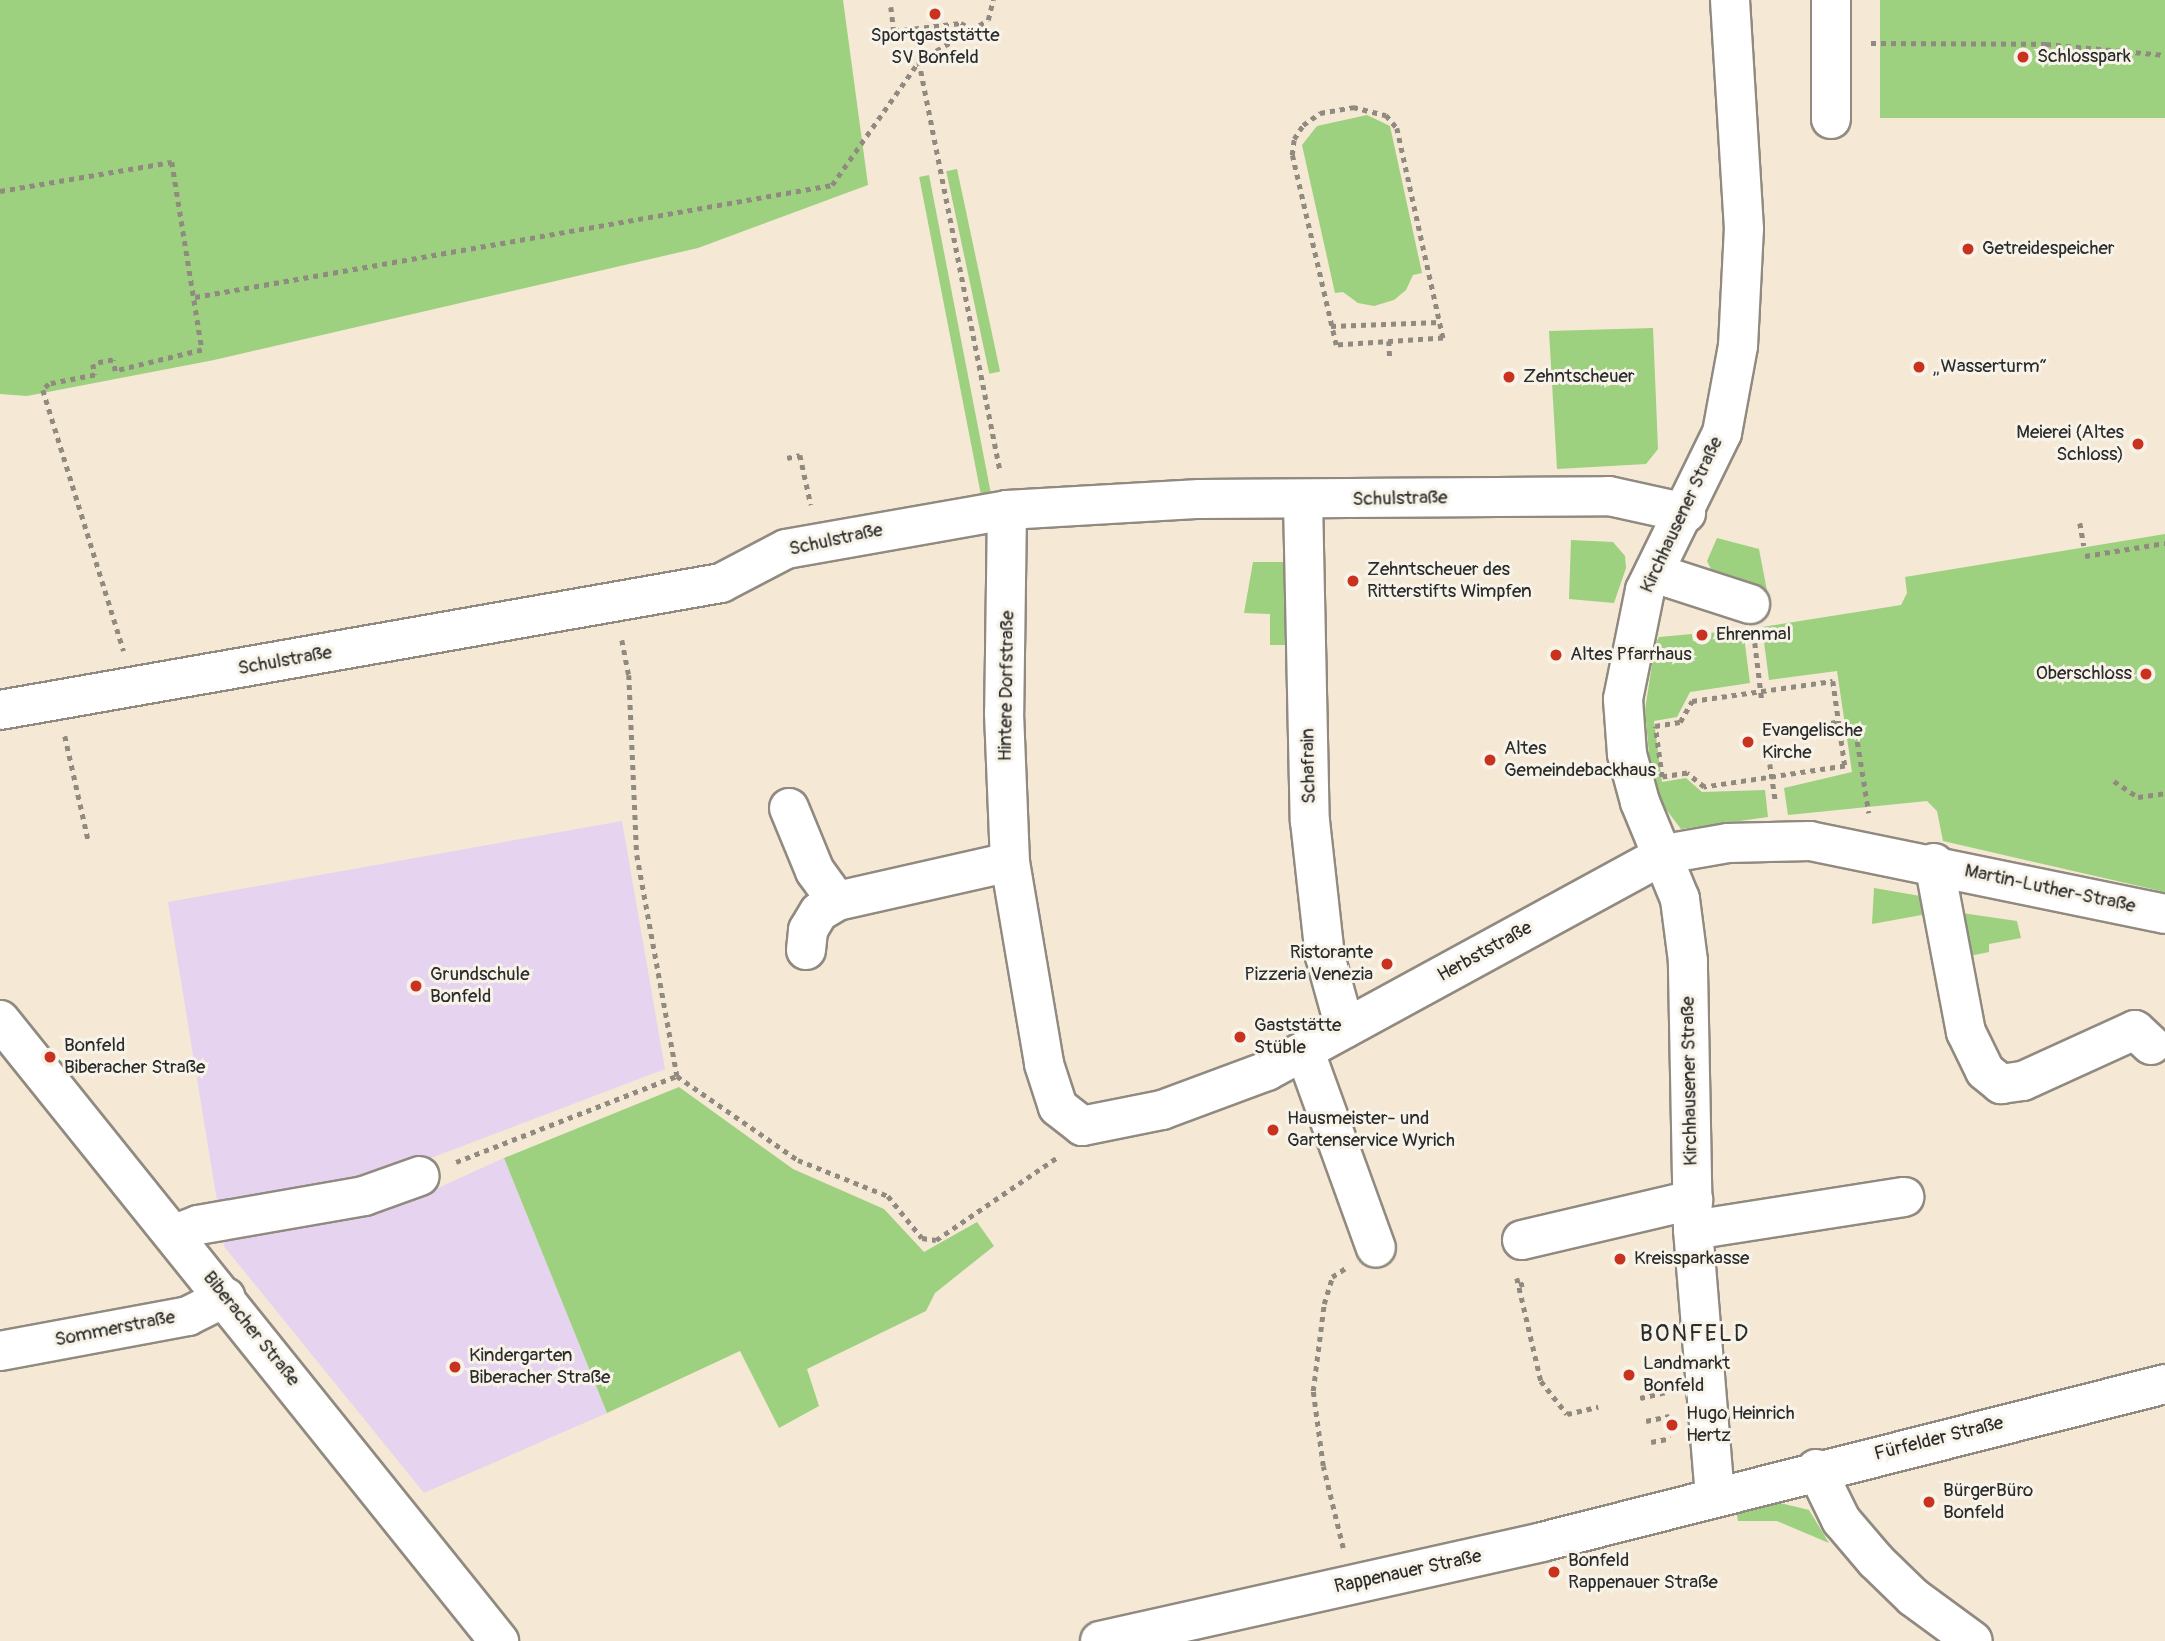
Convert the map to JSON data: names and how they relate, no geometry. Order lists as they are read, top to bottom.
{
  "streets": {
    "street": [
      "Schulstraße",
      "Kirchhausener Straße",
      "Hintere Dorfstraße",
      "Schafrain",
      "Martin-Luther-Straße",
      "Herbststraße",
      "Sommerstraße",
      "Biberacher Straße",
      "Fürfelder Straße",
      "Rappenauer Straße"
    ]
  },
  "crossings": [
    ["Schulstraße", "Kirchhausener Straße"],
    ["Schulstraße", "Hintere Dorfstraße"],
    ["Schulstraße", "Schafrain"],
    ["Kirchhausener Straße", "Martin-Luther-Straße"],
    ["Kirchhausener Straße", "Herbststraße"],
    ["Kirchhausener Straße", "Fürfelder Straße"],
    ["Kirchhausener Straße", "Rappenauer Straße"],
    ["Hintere Dorfstraße", "Herbststraße"],
    ["Schafrain", "Herbststraße"],
    ["Martin-Luther-Straße", "Herbststraße"],
    ["Sommerstraße", "Biberacher Straße"],
    ["Fürfelder Straße", "Rappenauer Straße"]
  ],
  "districts": ["BONFELD"],
  "places": [
    "Sportgaststätte SV Bonfeld",
    "Schlosspark",
    "Getreidespeicher",
    "„Wasserturm“",
    "Zehntscheuer",
    "Meierei (Altes Schloss)",
    "Zehntscheuer des Ritterstifts Wimpfen",
    "Ehrenmal",
    "Altes Pfarrhaus",
    "Oberschloss",
    "Evangelische Kirche",
    "Altes Gemeindebackhaus",
    "Ristorante Pizzeria Venezia",
    "Grundschule Bonfeld",
    "Gaststätte Stüble",
    "Bonfeld Biberacher Straße",
    "Hausmeister- und Gartenservice Wyrich",
    "Kreissparkasse",
    "Kindergarten Biberacher Straße",
    "Landmarkt Bonfeld",
    "Hugo Heinrich Hertz",
    "BürgerBüro Bonfeld",
    "Bonfeld Rappenauer Straße"
  ]
}
